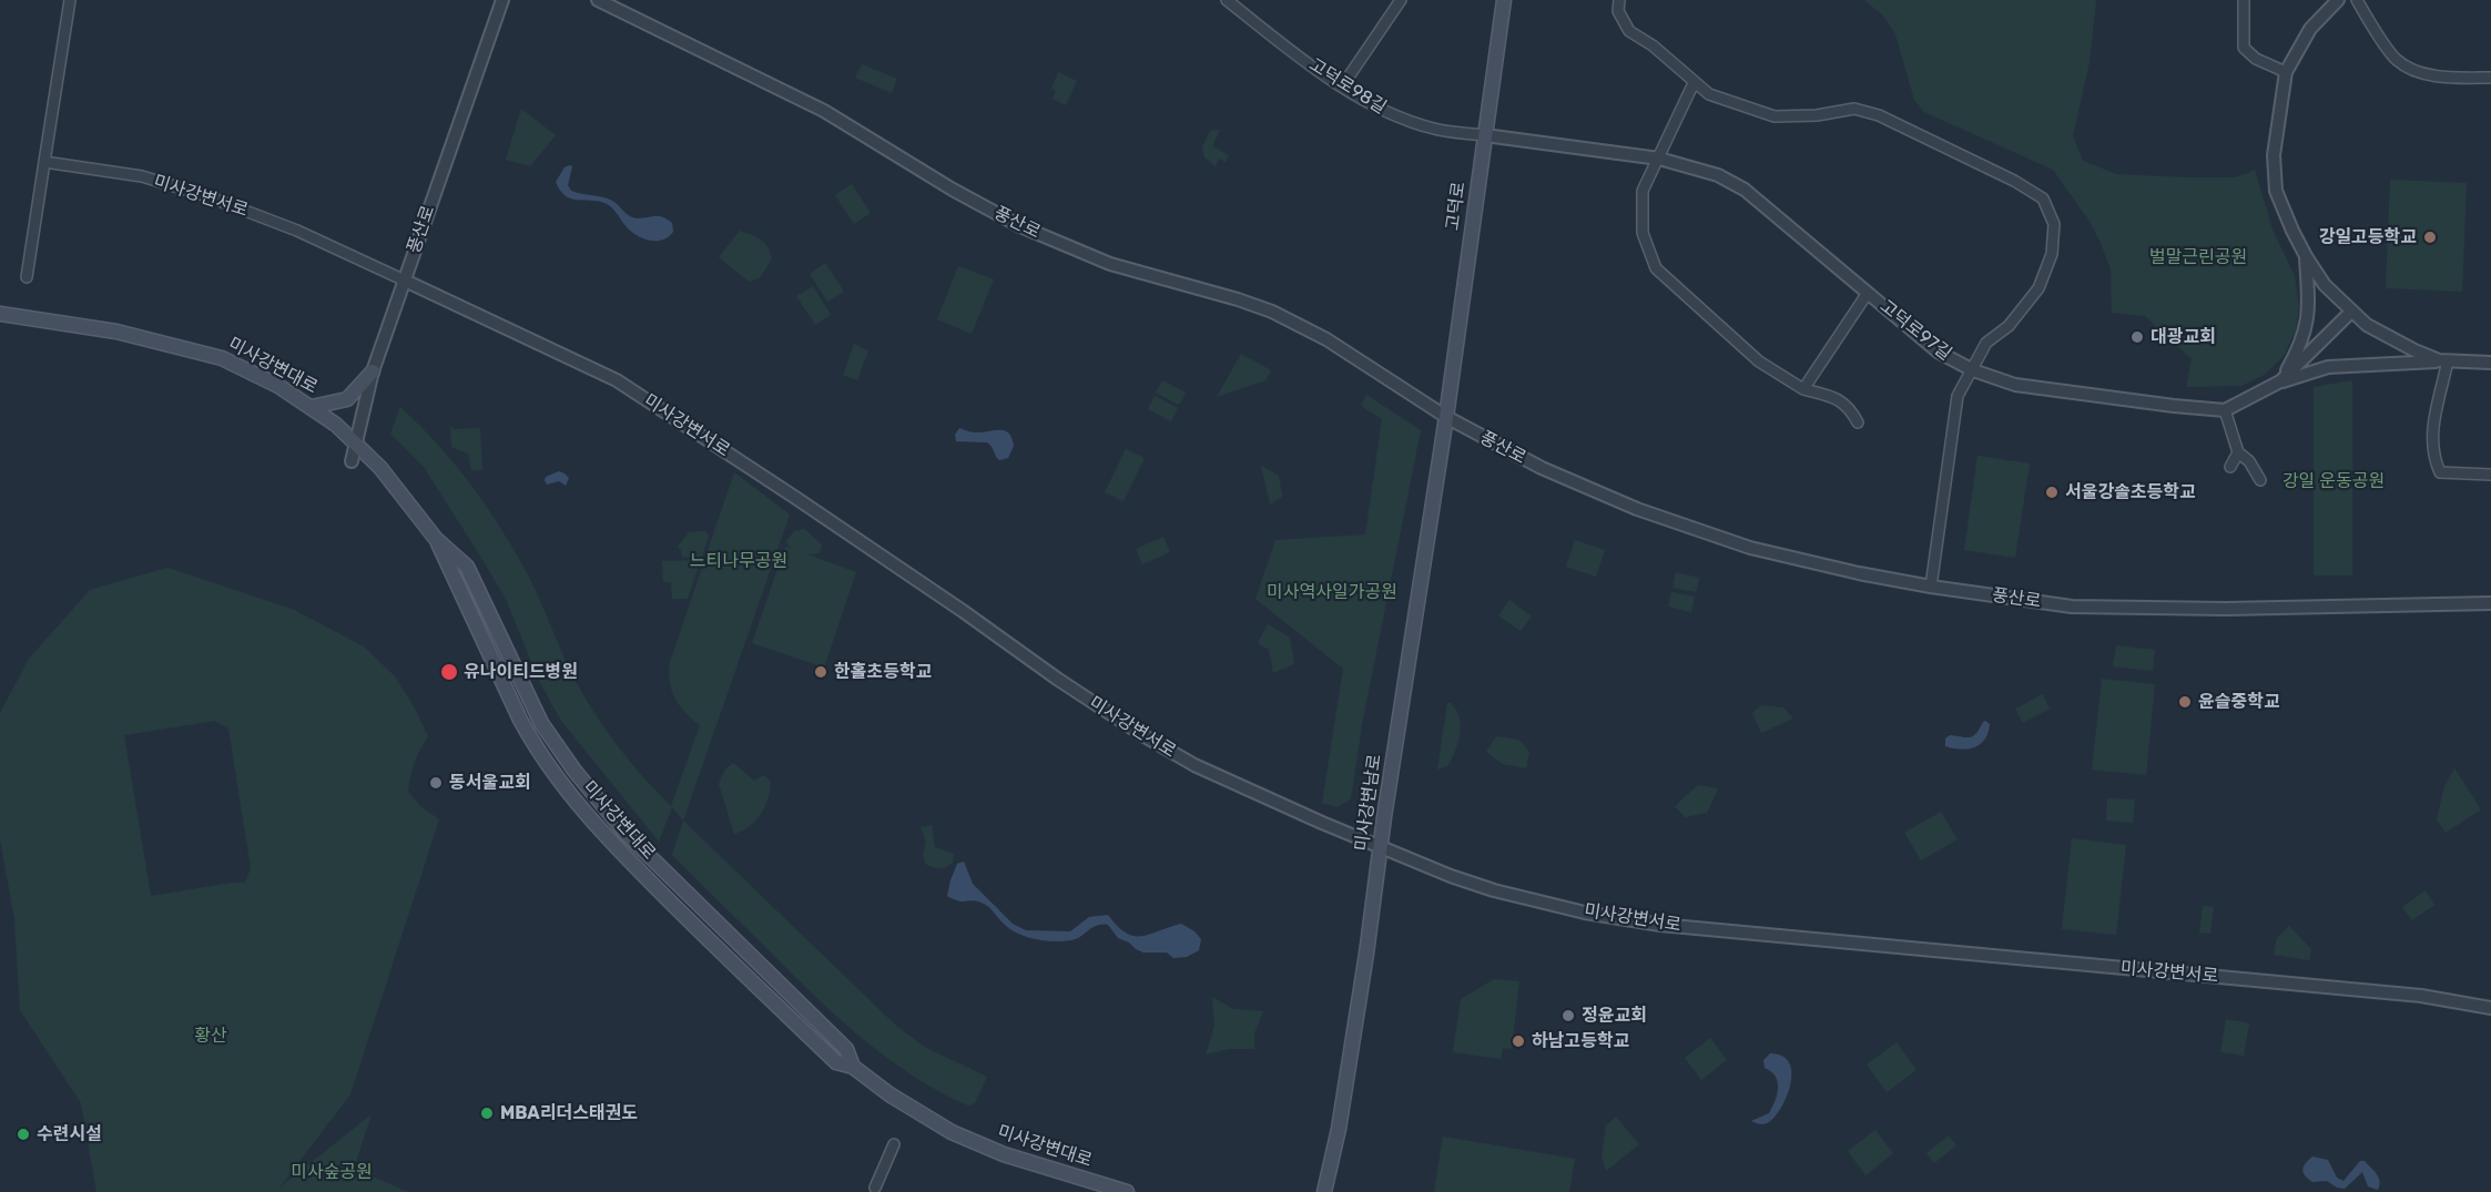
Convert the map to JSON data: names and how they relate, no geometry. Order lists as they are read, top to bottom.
{
  "streets": {
    "main road": ["고덕로", "미사강변대로", "미사강변남로"],
    "street": [
      "고덕로98길",
      "미사강변서로",
      "풍산로",
      "고덕로97길"
    ]
  },
  "crossings": [
    ["고덕로98길", "고덕로"],
    ["고덕로98길", "고덕로97길"],
    ["미사강변서로", "풍산로"],
    ["미사강변서로", "미사강변남로"],
    ["고덕로", "풍산로"],
    ["고덕로", "고덕로97길"],
    ["고덕로", "미사강변남로"],
    ["풍산로", "미사강변대로"],
    ["풍산로", "미사강변남로"]
  ],
  "parks": [
    "벌말근린공원",
    "강일 운동공원",
    "느티나무공원",
    "미사역사일가공원",
    "황산",
    "미사숲공원"
  ],
  "places": [
    "강일고등학교",
    "대광교회",
    "서울강솔초등학교",
    "유나이티드병원",
    "한홀초등학교",
    "윤슬중학교",
    "동서울교회",
    "정윤교회",
    "하남고등학교",
    "MBA리더스태권도",
    "수련시설"
  ]
}
